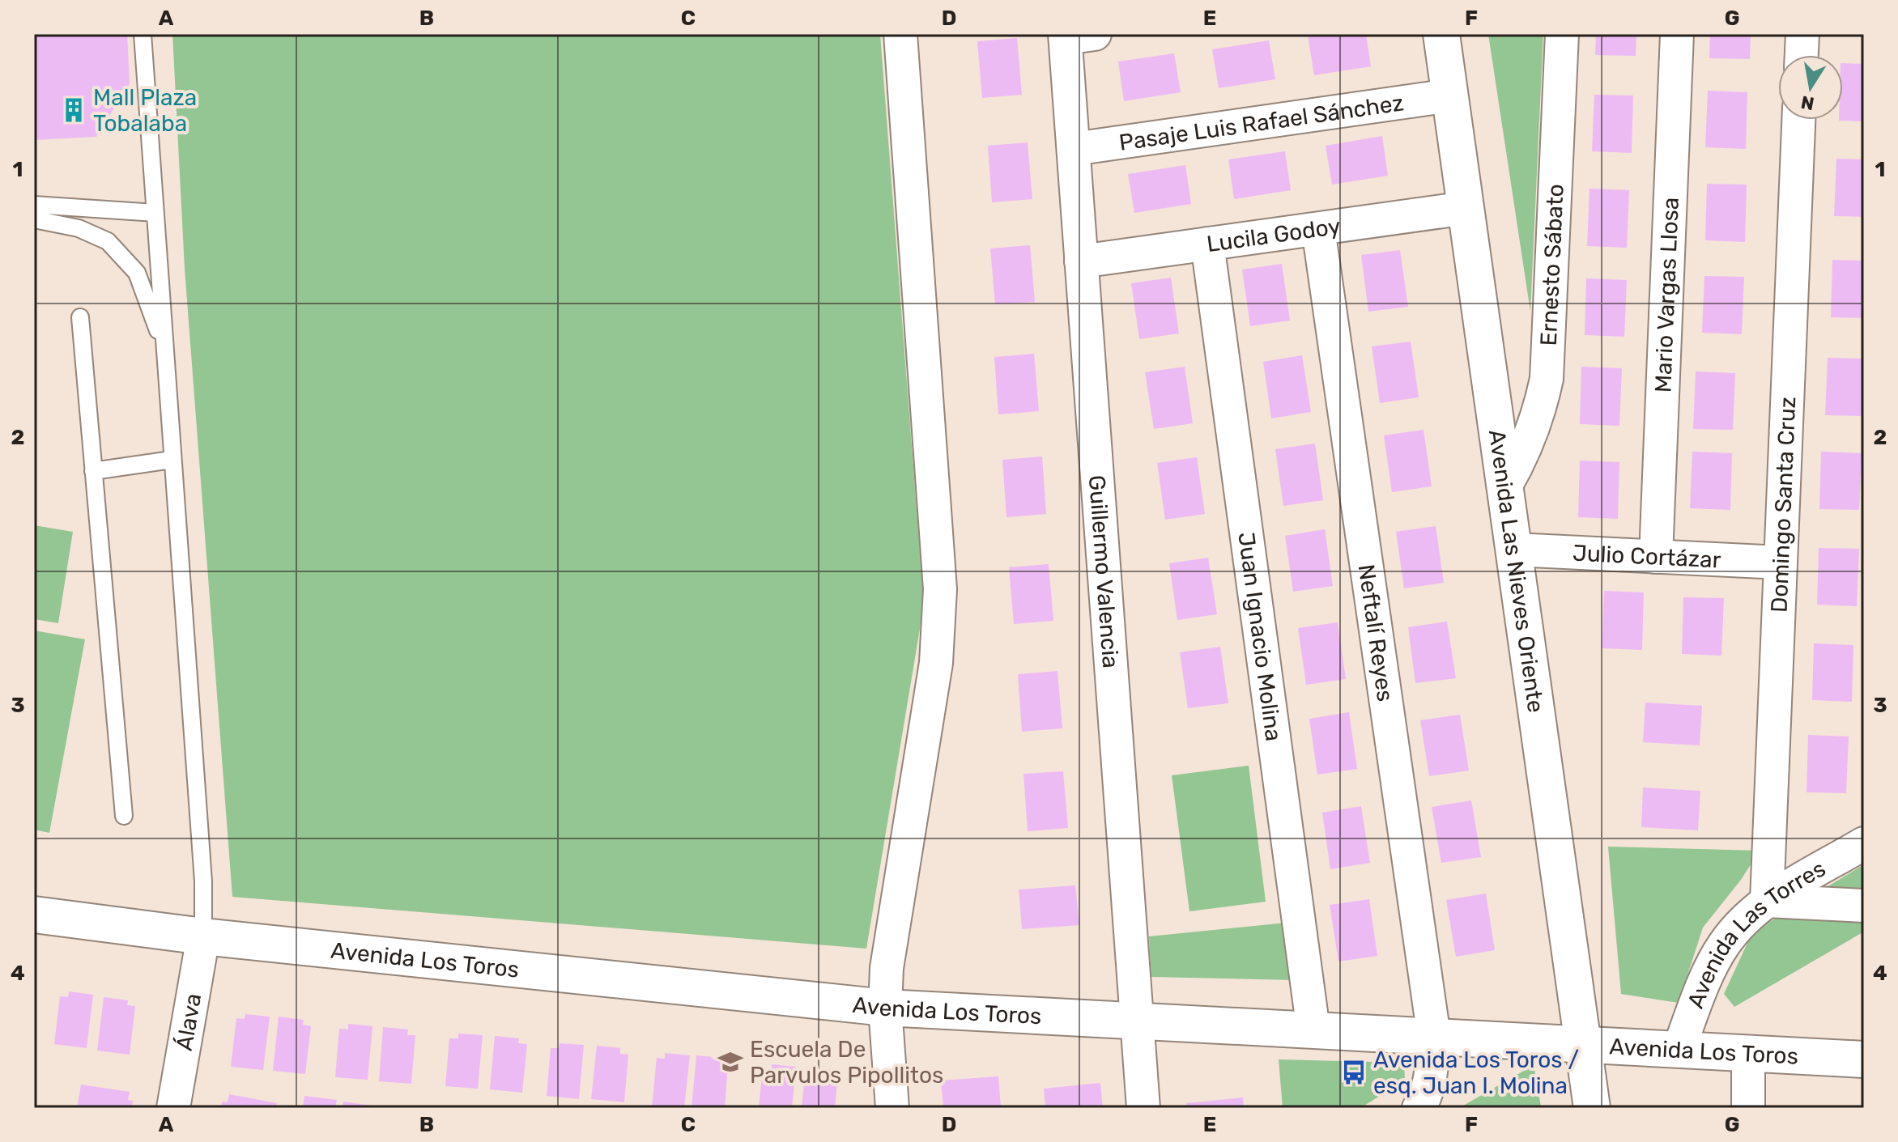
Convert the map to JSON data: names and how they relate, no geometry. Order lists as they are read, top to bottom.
{
  "streets": {
    "main road": ["Avenida Las Nieves Oriente", "Avenida Los Toros"],
    "street": [
      "Pasaje Luis Rafael Sánchez",
      "Lucila Godoy",
      "Ernesto Sábato",
      "Mario Vargas Llosa",
      "Domingo Santa Cruz",
      "Julio Cortázar",
      "Guillermo Valencia",
      "Neftalí Reyes",
      "Juan Ignacio Molina",
      "Avenida Las Torres",
      "Álava"
    ]
  },
  "crossings": [
    ["Pasaje Luis Rafael Sánchez", "Avenida Las Nieves Oriente"],
    ["Pasaje Luis Rafael Sánchez", "Guillermo Valencia"],
    ["Lucila Godoy", "Avenida Las Nieves Oriente"],
    ["Lucila Godoy", "Guillermo Valencia"],
    ["Lucila Godoy", "Neftalí Reyes"],
    ["Lucila Godoy", "Juan Ignacio Molina"],
    ["Ernesto Sábato", "Avenida Las Nieves Oriente"],
    ["Mario Vargas Llosa", "Julio Cortázar"],
    ["Domingo Santa Cruz", "Julio Cortázar"],
    ["Domingo Santa Cruz", "Avenida Las Torres"],
    ["Julio Cortázar", "Avenida Las Nieves Oriente"],
    ["Avenida Las Nieves Oriente", "Avenida Los Toros"],
    ["Guillermo Valencia", "Avenida Los Toros"],
    ["Neftalí Reyes", "Avenida Los Toros"],
    ["Juan Ignacio Molina", "Avenida Los Toros"],
    ["Avenida Las Torres", "Avenida Los Toros"],
    ["Avenida Los Toros", "Álava"]
  ],
  "places": {
    "building": ["Mall Plaza Tobalaba"],
    "school or university": ["Escuela De Parvulos Pipollitos"],
    "bus stop": ["Avenida Los Toros / esq. Juan I. Molina"]
  },
  "north": "bottom",
  "grid": {
    "columns": [
      "A",
      "B",
      "C",
      "D",
      "E",
      "F",
      "G"
    ],
    "rows": [
      "1",
      "2",
      "3",
      "4"
    ]
  }
}
